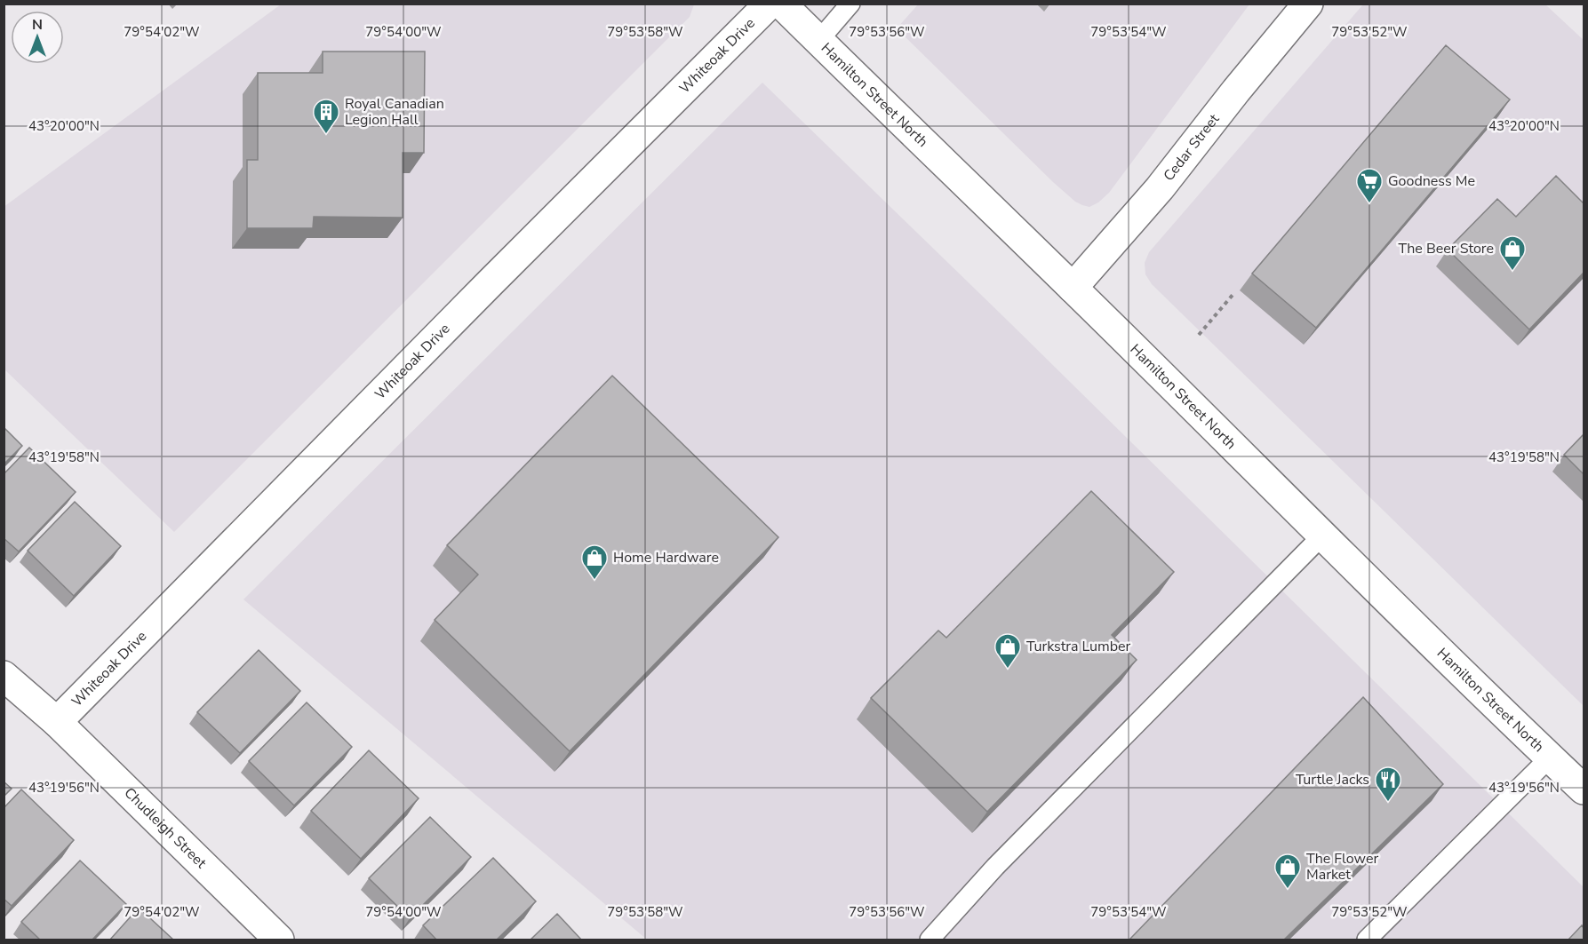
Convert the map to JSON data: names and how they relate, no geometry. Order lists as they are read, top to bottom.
{
  "streets": {
    "street": [
      "Whiteoak Drive",
      "Hamilton Street North",
      "Cedar Street",
      "Chudleigh Street"
    ]
  },
  "crossings": [
    ["Whiteoak Drive", "Chudleigh Street"],
    ["Hamilton Street North", "Cedar Street"]
  ],
  "places": {
    "building": ["Royal Canadian Legion Hall"],
    "supermarket": ["Goodness Me"],
    "shop": [
      "The Beer Store",
      "Home Hardware",
      "Turkstra Lumber",
      "The Flower Market"
    ],
    "restaurant": ["Turtle Jacks"]
  },
  "north": "top",
  "coordinates": [
    "79°54'02\"W",
    "79°54'00\"W",
    "79°53'58\"W",
    "79°53'56\"W",
    "79°53'54\"W",
    "79°53'52\"W",
    "43°20'00\"N",
    "43°19'58\"N",
    "43°19'56\"N"
  ]
}
